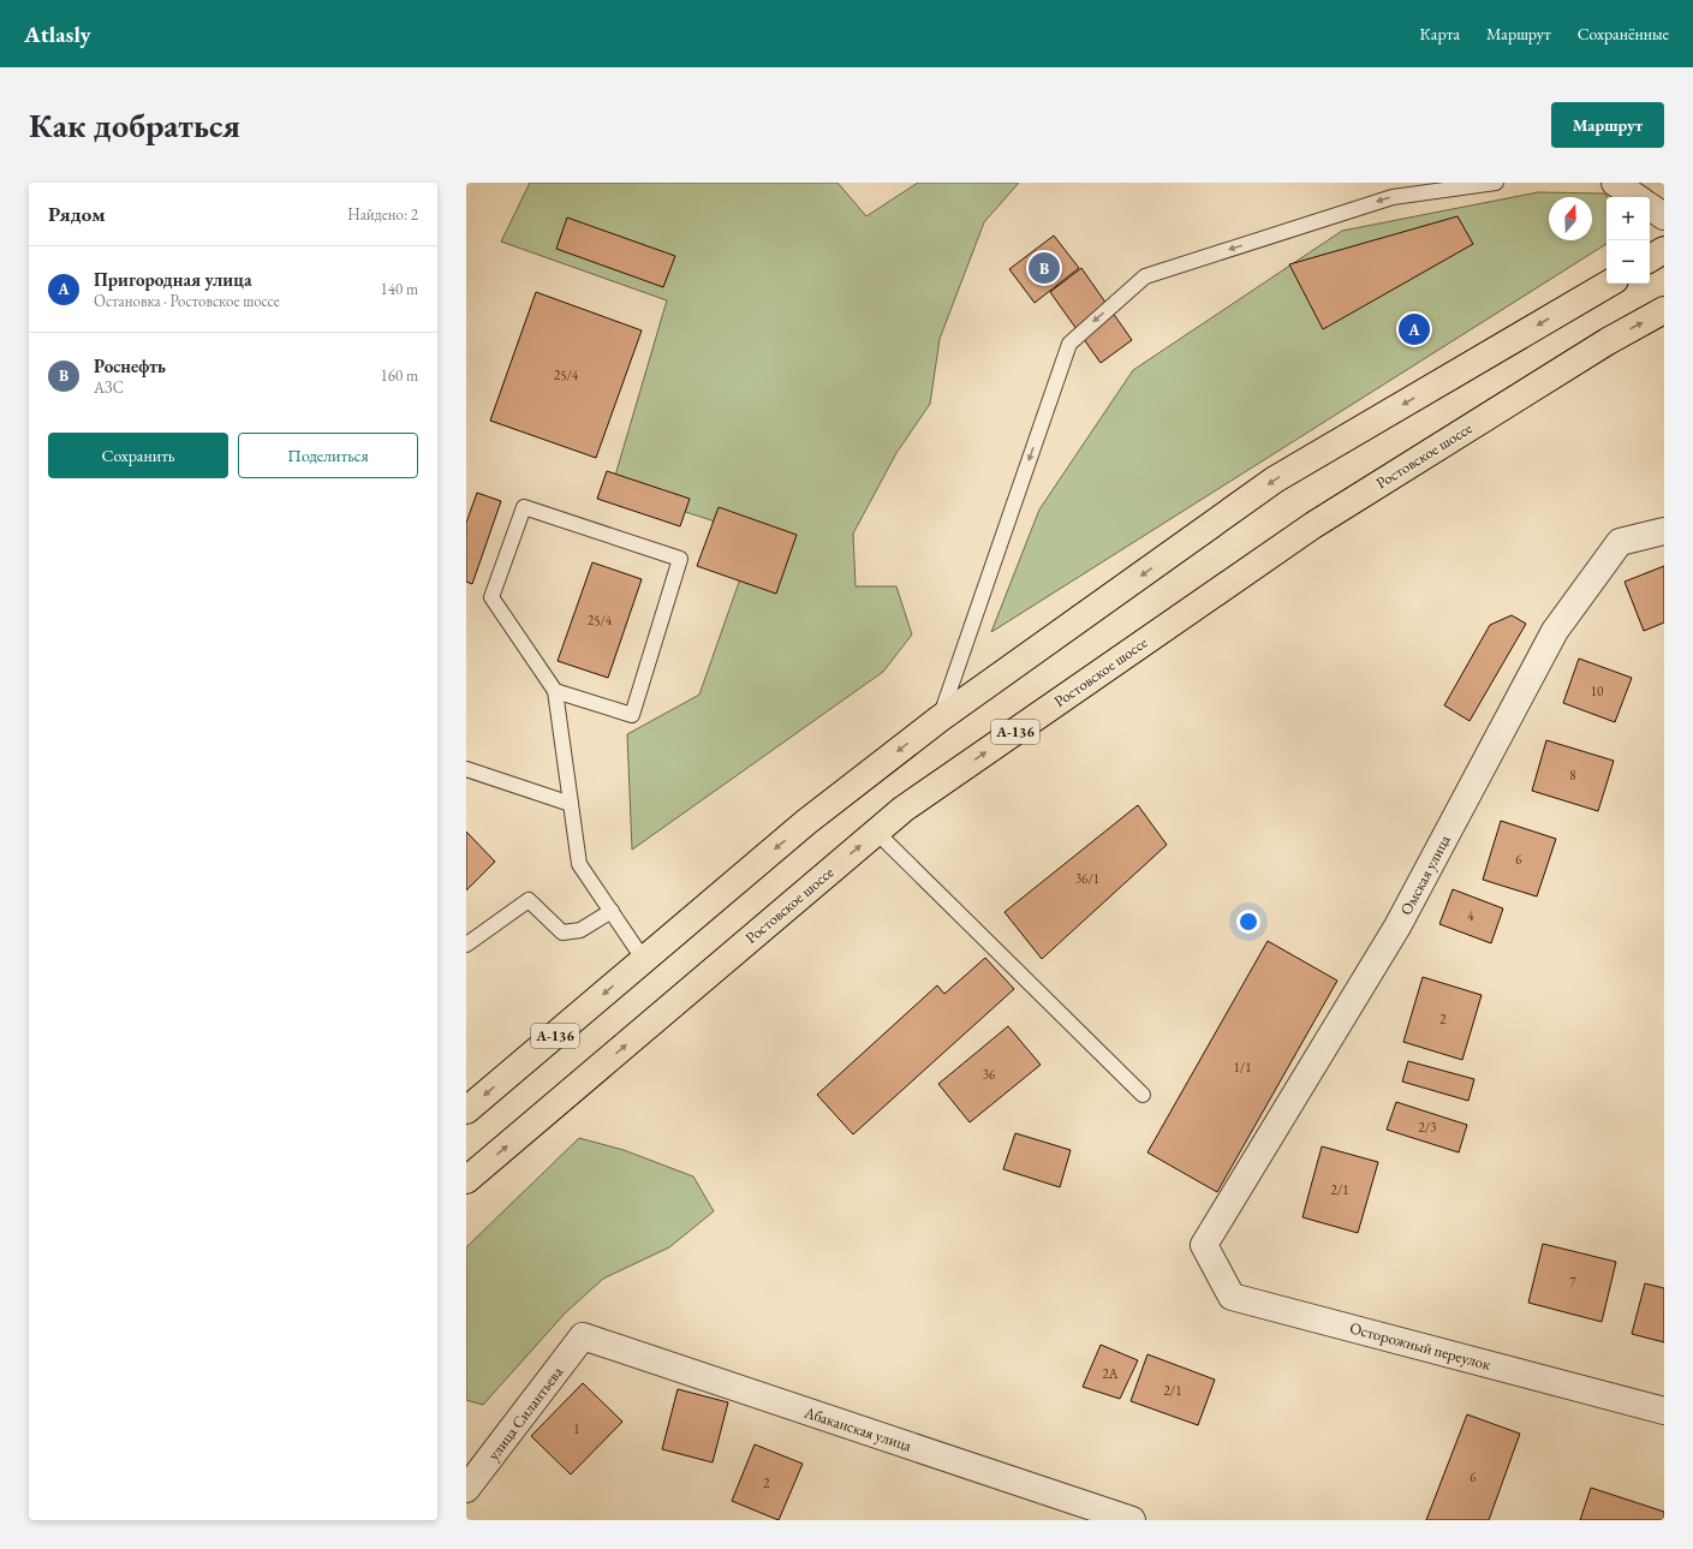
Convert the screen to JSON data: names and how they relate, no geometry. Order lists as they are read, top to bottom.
{
  "streets": {
    "highway": ["Ростовское шоссе", "А-136"],
    "street": [
      "Омская улица",
      "Осторожный переулок",
      "улица Силантьева",
      "Абаканская улица"
    ]
  },
  "crossings": [
    ["Омская улица", "Осторожный переулок"],
    ["улица Силантьева", "Абаканская улица"]
  ],
  "house_numbers": [
    "25/4",
    "25/4",
    "10",
    "8",
    "6",
    "36/1",
    "4",
    "2",
    "1/1",
    "36",
    "2/3",
    "2/1",
    "7",
    "2А",
    "2/1",
    "1",
    "6",
    "2"
  ],
  "north": "top",
  "page": {
    "header": "Atlasly",
    "nav": ["Карта", "Маршрут", "Сохранённые"],
    "buttons": [
      "Маршрут",
      ["Сохранить", "Поделиться"]
    ],
    "title": "Как добраться",
    "heading": ["Рядом", "Найдено: 2"],
    "map_buttons": ["+", "−"],
    "list": [
      {
        "mark": "A",
        "name": "Пригородная улица",
        "note": "Остановка · Ростовское шоссе",
        "value": "140 m"
      },
      {
        "mark": "B",
        "name": "Роснефть",
        "note": "АЗС",
        "value": "160 m"
      }
    ],
    "pins": ["B", "A"]
  }
}
